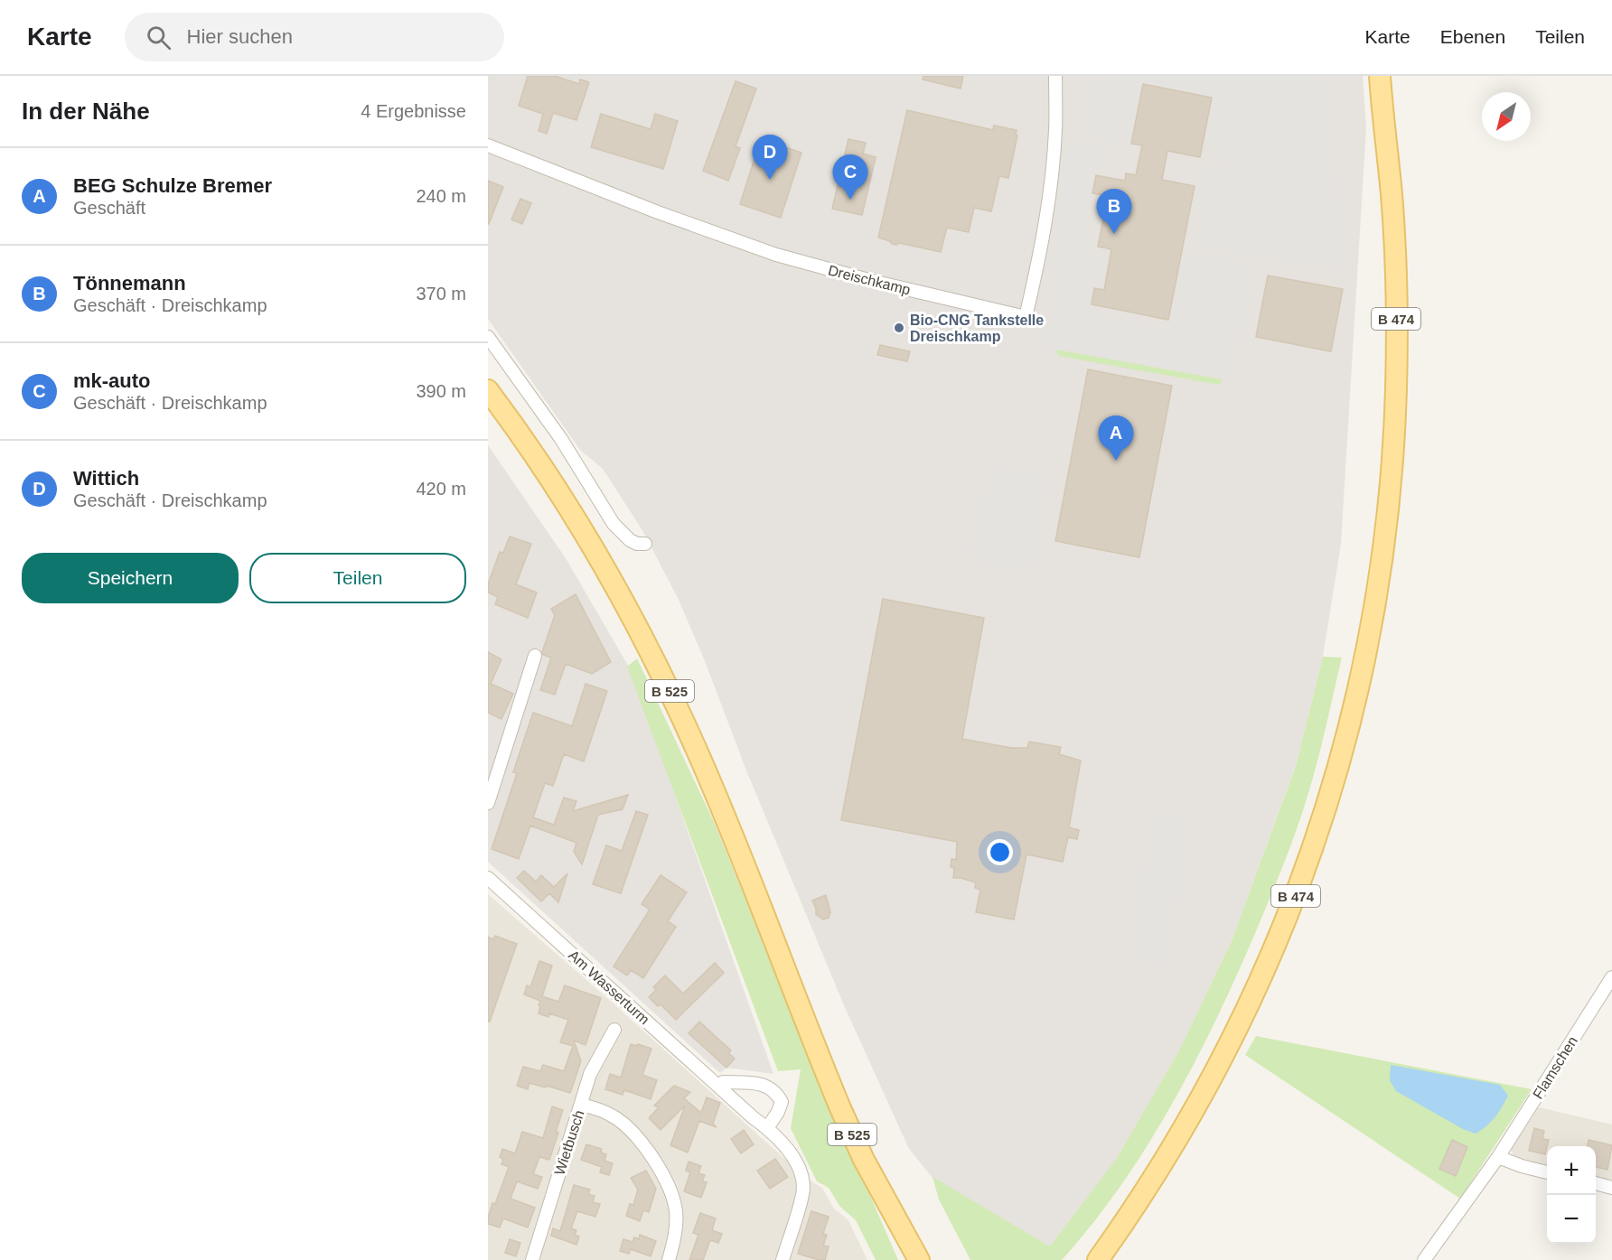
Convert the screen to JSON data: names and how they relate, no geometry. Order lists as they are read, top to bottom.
{
  "streets": {
    "main road": ["B 474", "B 525"],
    "street": [
      "Dreischkamp",
      "Am Wasserturm",
      "Flamschen",
      "Wietbusch"
    ]
  },
  "places": ["Bio-CNG Tankstelle Dreischkamp"],
  "north": "bottom left",
  "page": {
    "header": "Karte",
    "search": "Hier suchen",
    "nav": ["Karte", "Ebenen", "Teilen"],
    "heading": ["In der Nähe", "4 Ergebnisse"],
    "pins": [
      "D",
      "C",
      "B",
      "A"
    ],
    "list": [
      {
        "mark": "A",
        "name": "BEG Schulze Bremer",
        "note": "Geschäft",
        "value": "240 m"
      },
      {
        "mark": "B",
        "name": "Tönnemann",
        "note": "Geschäft · Dreischkamp",
        "value": "370 m"
      },
      {
        "mark": "C",
        "name": "mk-auto",
        "note": "Geschäft · Dreischkamp",
        "value": "390 m"
      },
      {
        "mark": "D",
        "name": "Wittich",
        "note": "Geschäft · Dreischkamp",
        "value": "420 m"
      }
    ],
    "buttons": ["Speichern", "Teilen"],
    "map_buttons": ["+", "−"]
  }
}
